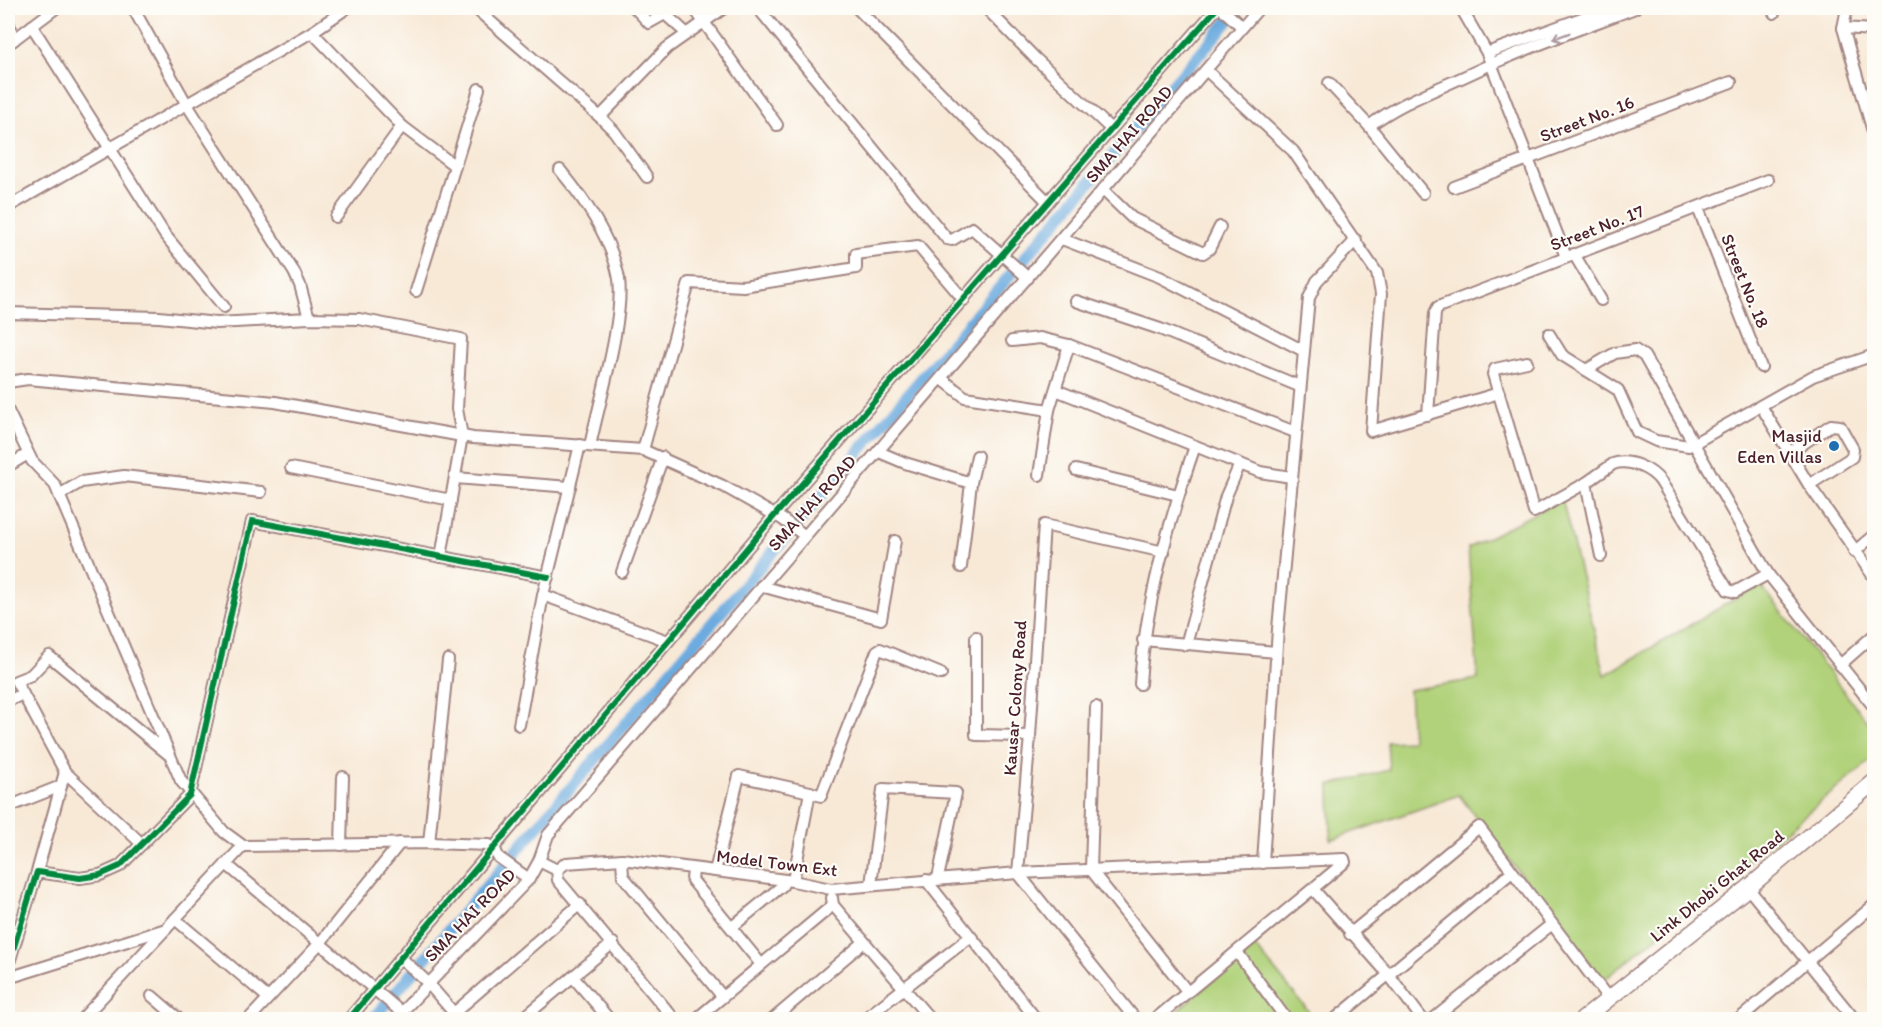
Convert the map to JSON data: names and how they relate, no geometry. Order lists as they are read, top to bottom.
{
  "streets": {
    "street": [
      "Street No. 16",
      "SMA HAI ROAD",
      "Street No. 17",
      "Street No. 18",
      "Kausar Colony Road",
      "Model Town Ext",
      "Link Dhobi Ghat Road"
    ]
  },
  "crossings": [
    ["Street No. 17", "Street No. 18"],
    ["Kausar Colony Road", "Model Town Ext"]
  ],
  "places": ["Masjid Eden Villas"]
}
